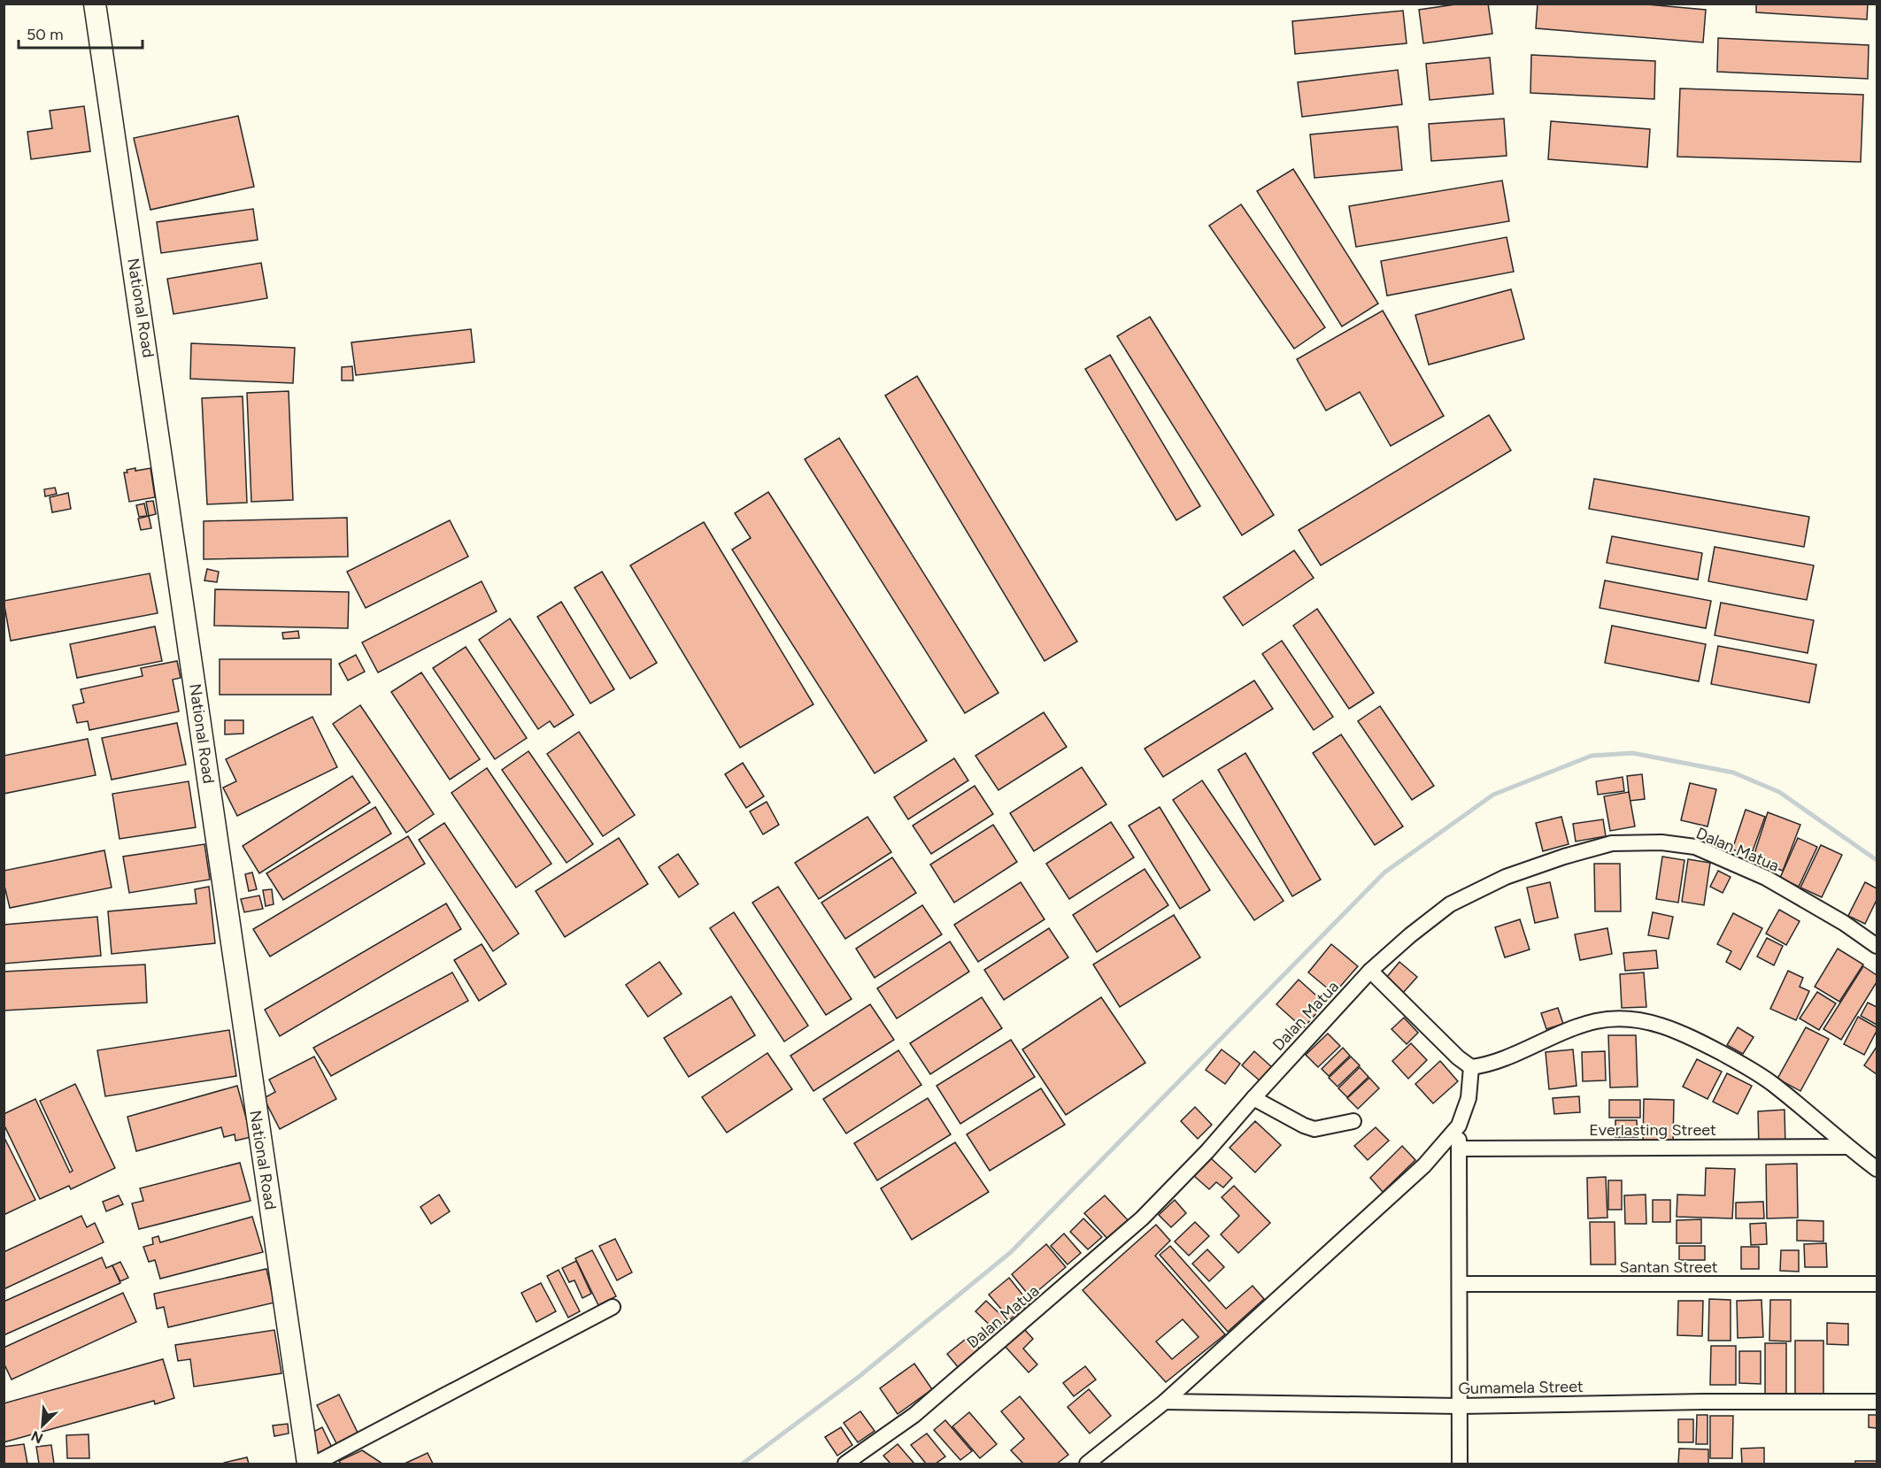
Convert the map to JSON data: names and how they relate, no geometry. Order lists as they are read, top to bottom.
{
  "streets": {
    "main road": ["National Road"],
    "street": [
      "Dalan Matua",
      "Everlasting Street",
      "Santan Street",
      "Gumamela Street"
    ]
  },
  "scale_bar": "50 m",
  "north": "bottom left"
}
